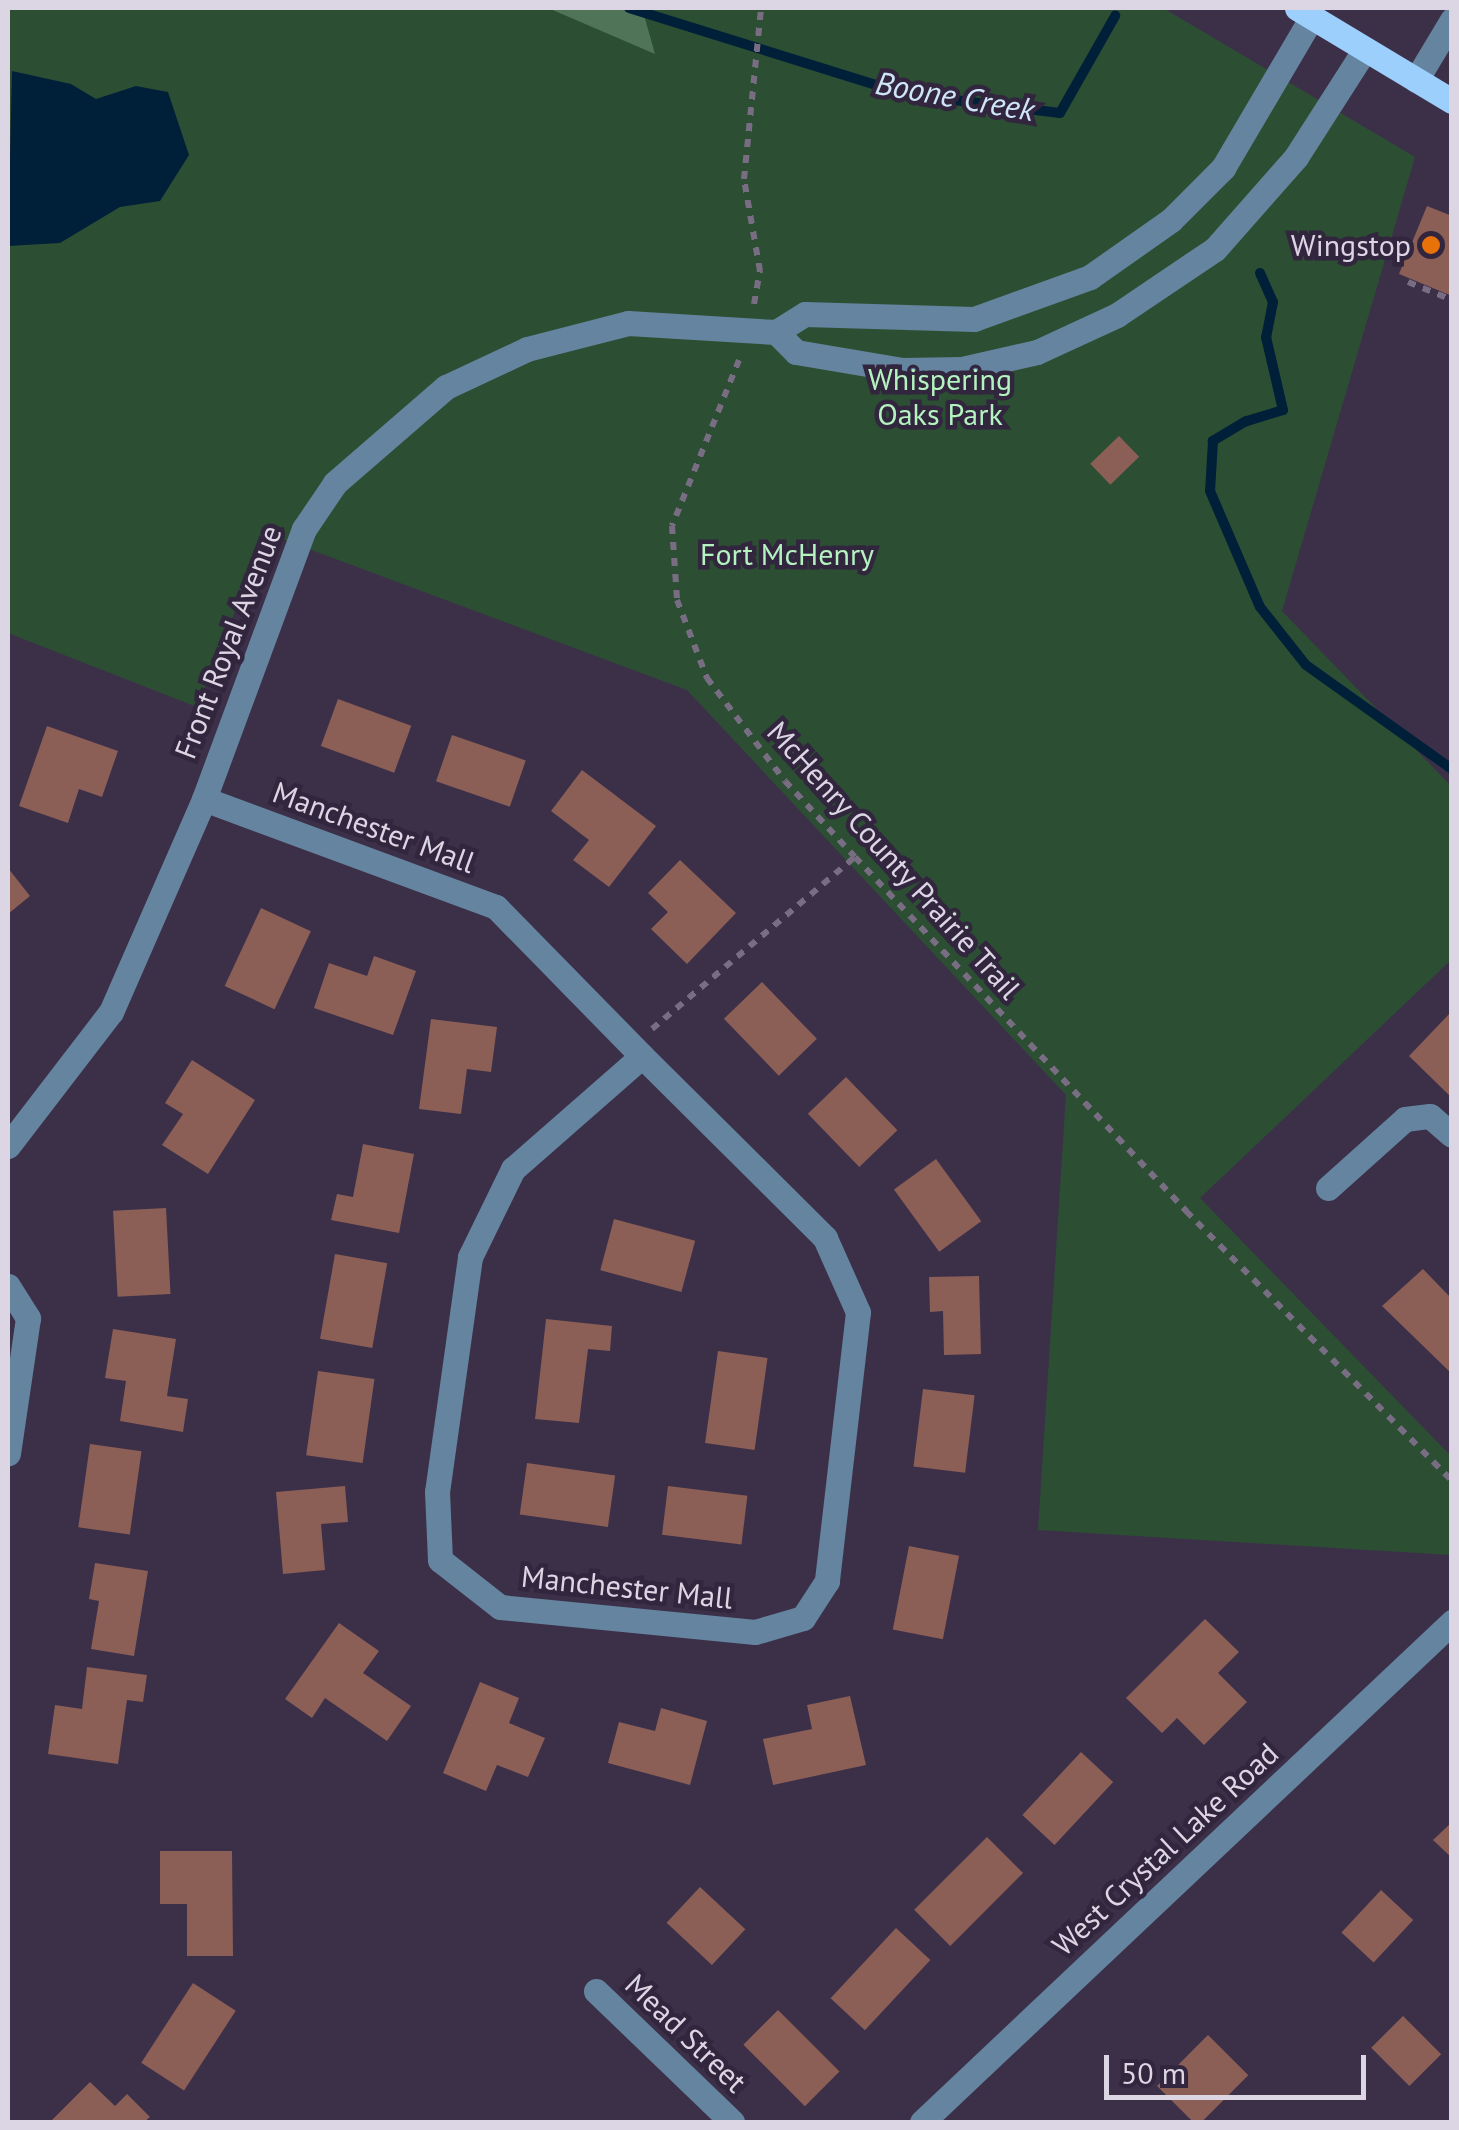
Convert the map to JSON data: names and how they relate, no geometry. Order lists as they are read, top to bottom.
{
  "streets": {
    "street": [
      "Front Royal Avenue",
      "Manchester Mall",
      "West Crystal Lake Road",
      "Mead Street"
    ],
    "path": ["McHenry County Prairie Trail"]
  },
  "crossings": [
    ["Front Royal Avenue", "Manchester Mall"],
    ["Front Royal Avenue", "McHenry County Prairie Trail"]
  ],
  "water": ["Boone Creek"],
  "parks": ["Whispering Oaks Park", "Fort McHenry"],
  "places": ["Wingstop"],
  "scale_bar": "50 m"
}
